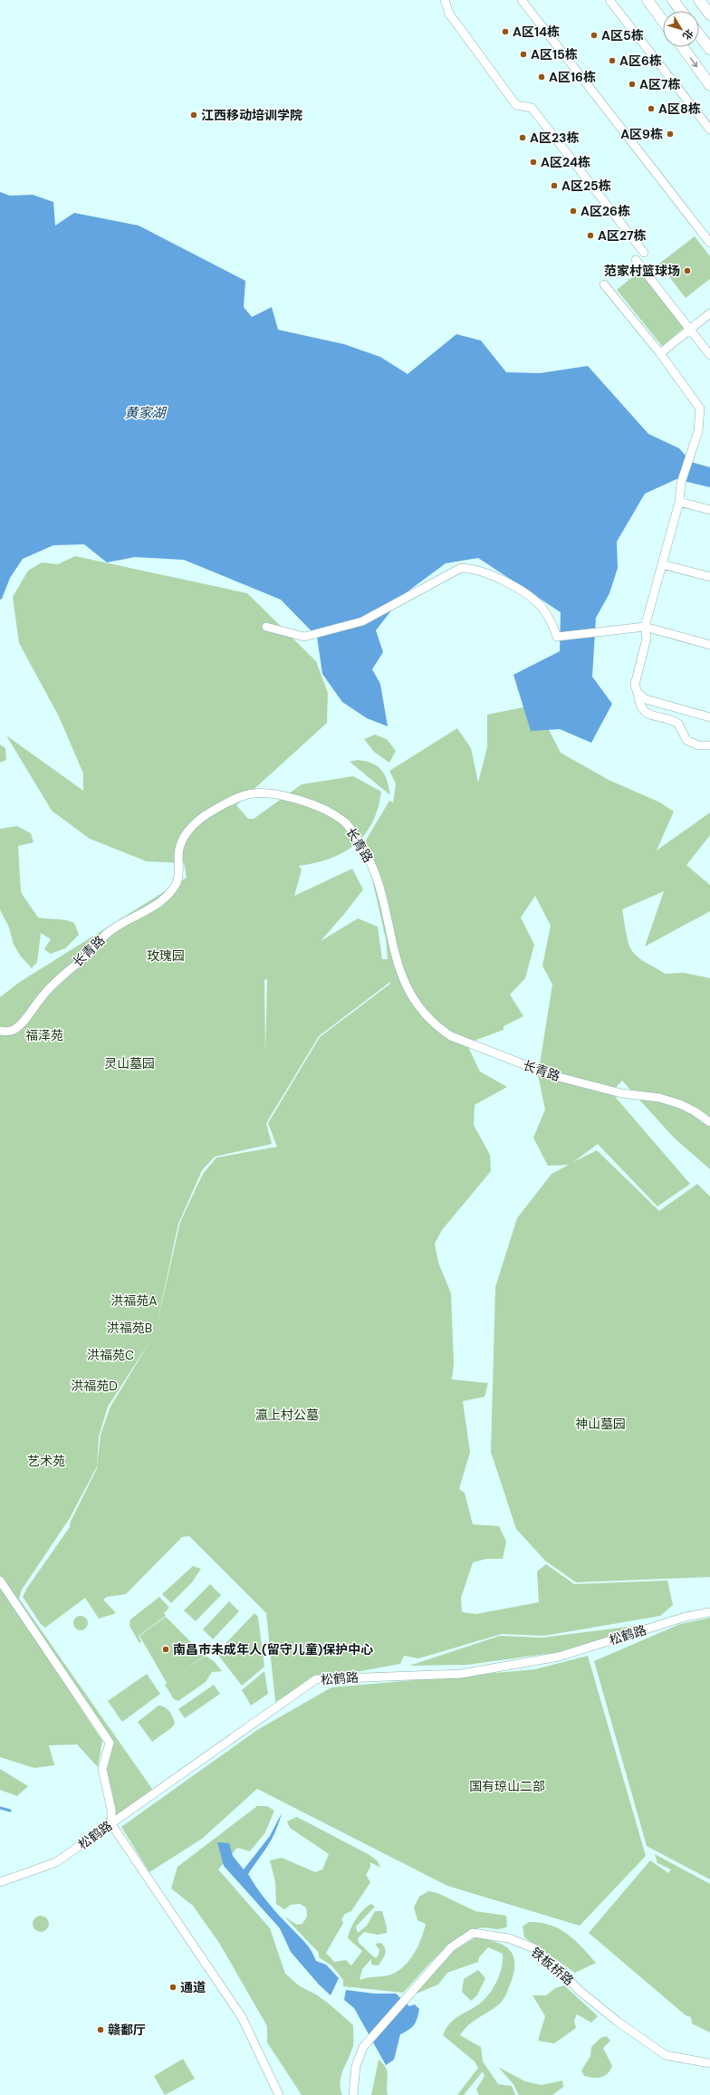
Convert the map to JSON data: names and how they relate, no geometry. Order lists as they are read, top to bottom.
{
  "streets": {
    "street": ["长青路", "松鹤路", "铁板桥路"]
  },
  "water": ["黄家湖"],
  "parks": [
    "玫瑰园",
    "福泽苑",
    "灵山墓园",
    "洪福苑A",
    "洪福苑B",
    "洪福苑C",
    "洪福苑D",
    "瀛上村公墓",
    "神山墓园",
    "艺术苑",
    "国有琼山二部"
  ],
  "places": [
    "A区14栋",
    "A区5栋",
    "A区15栋",
    "A区6栋",
    "A区16栋",
    "A区7栋",
    "A区8栋",
    "江西移动培训学院",
    "A区9栋",
    "A区23栋",
    "A区24栋",
    "A区25栋",
    "A区26栋",
    "A区27栋",
    "范家村篮球场",
    "南昌市未成年人(留守儿童)保护中心",
    "通道",
    "赣鄱厅"
  ],
  "north": "bottom right"
}
